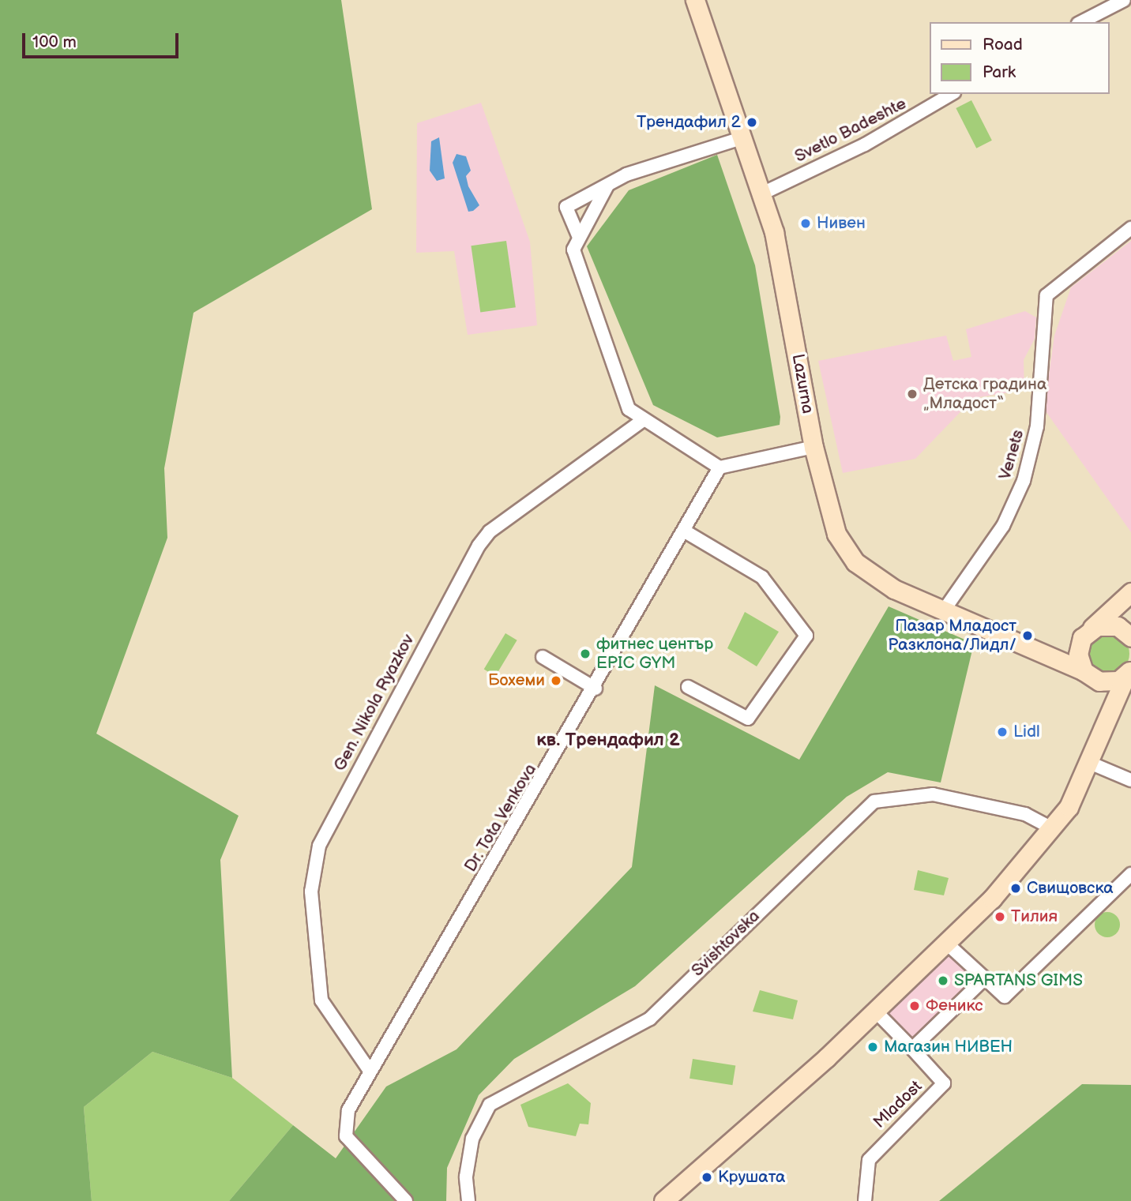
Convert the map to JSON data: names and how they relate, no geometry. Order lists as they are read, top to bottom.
{
  "streets": {
    "street": [
      "Svetlo Badeshte",
      "Lazurna",
      "Venets",
      "Gen. Nikola Ryazkov",
      "Dr. Tota Venkova",
      "Svishtovska",
      "Mladost"
    ]
  },
  "crossings": [
    ["Svetlo Badeshte", "Lazurna"],
    ["Lazurna", "Venets"],
    ["Gen. Nikola Ryazkov", "Dr. Tota Venkova"]
  ],
  "districts": ["кв. Трендафил 2"],
  "places": [
    "Трендафил 2",
    "Нивен",
    "Детска градина „Младост“",
    "Пазар Младост Разклона/Лидл/",
    "фитнес център EPIC GYM",
    "Бохеми",
    "Lidl",
    "Свищовска",
    "Тилия",
    "SPARTANS GIMS",
    "Феникс",
    "Магазин НИВЕН",
    "Крушата"
  ],
  "legend": ["Road", "Park"],
  "scale_bar": "100 m"
}
